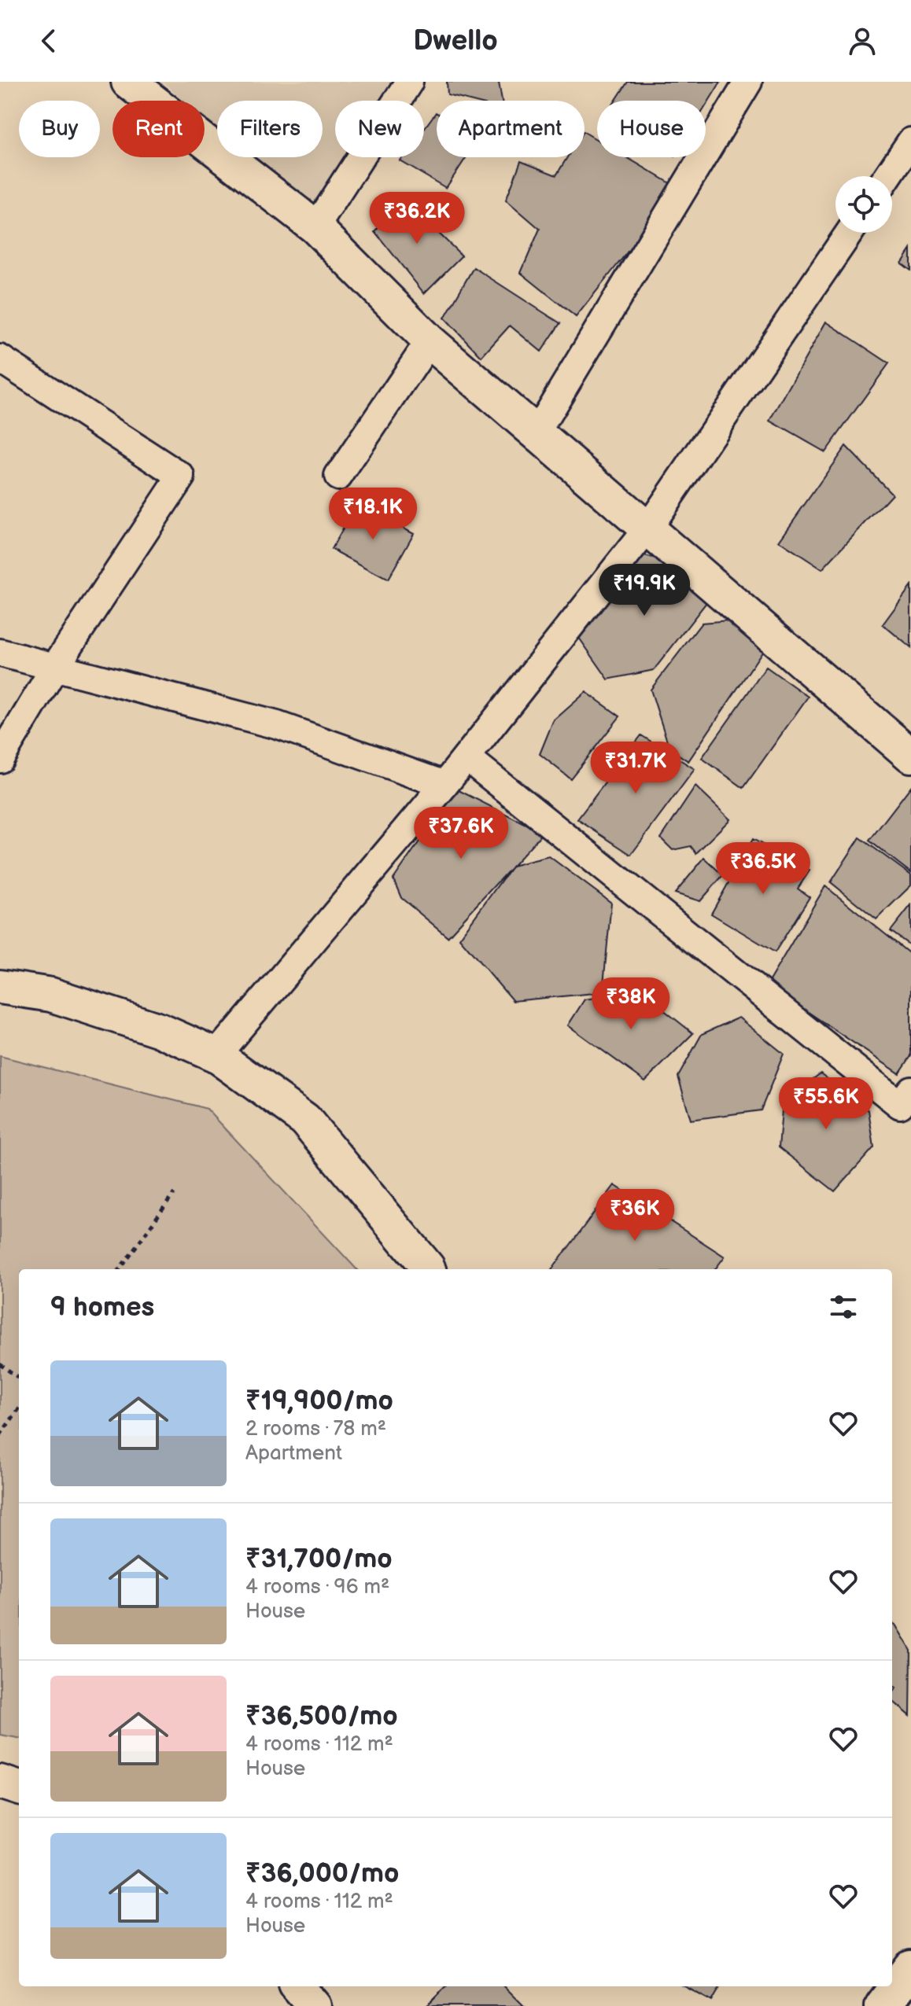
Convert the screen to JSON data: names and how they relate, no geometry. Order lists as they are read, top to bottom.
{
  "page": {
    "header": "Dwello",
    "chip": [
      "Buy",
      "Rent",
      "Filters",
      "New",
      "Apartment",
      "House"
    ],
    "price": [
      "₹36.2K",
      "₹18.1K",
      "₹19.9K",
      "₹31.7K",
      "₹37.6K",
      "₹36.5K",
      "₹38K",
      "₹55.6K",
      "₹36K"
    ],
    "heading": "9 homes",
    "list": [
      {
        "name": "₹19,900/mo",
        "note": "2 rooms · 78 m² · Apartment"
      },
      {
        "name": "₹31,700/mo",
        "note": "4 rooms · 96 m² · House"
      },
      {
        "name": "₹36,500/mo",
        "note": "4 rooms · 112 m² · House"
      },
      {
        "name": "₹36,000/mo",
        "note": "4 rooms · 112 m² · House"
      }
    ]
  }
}
